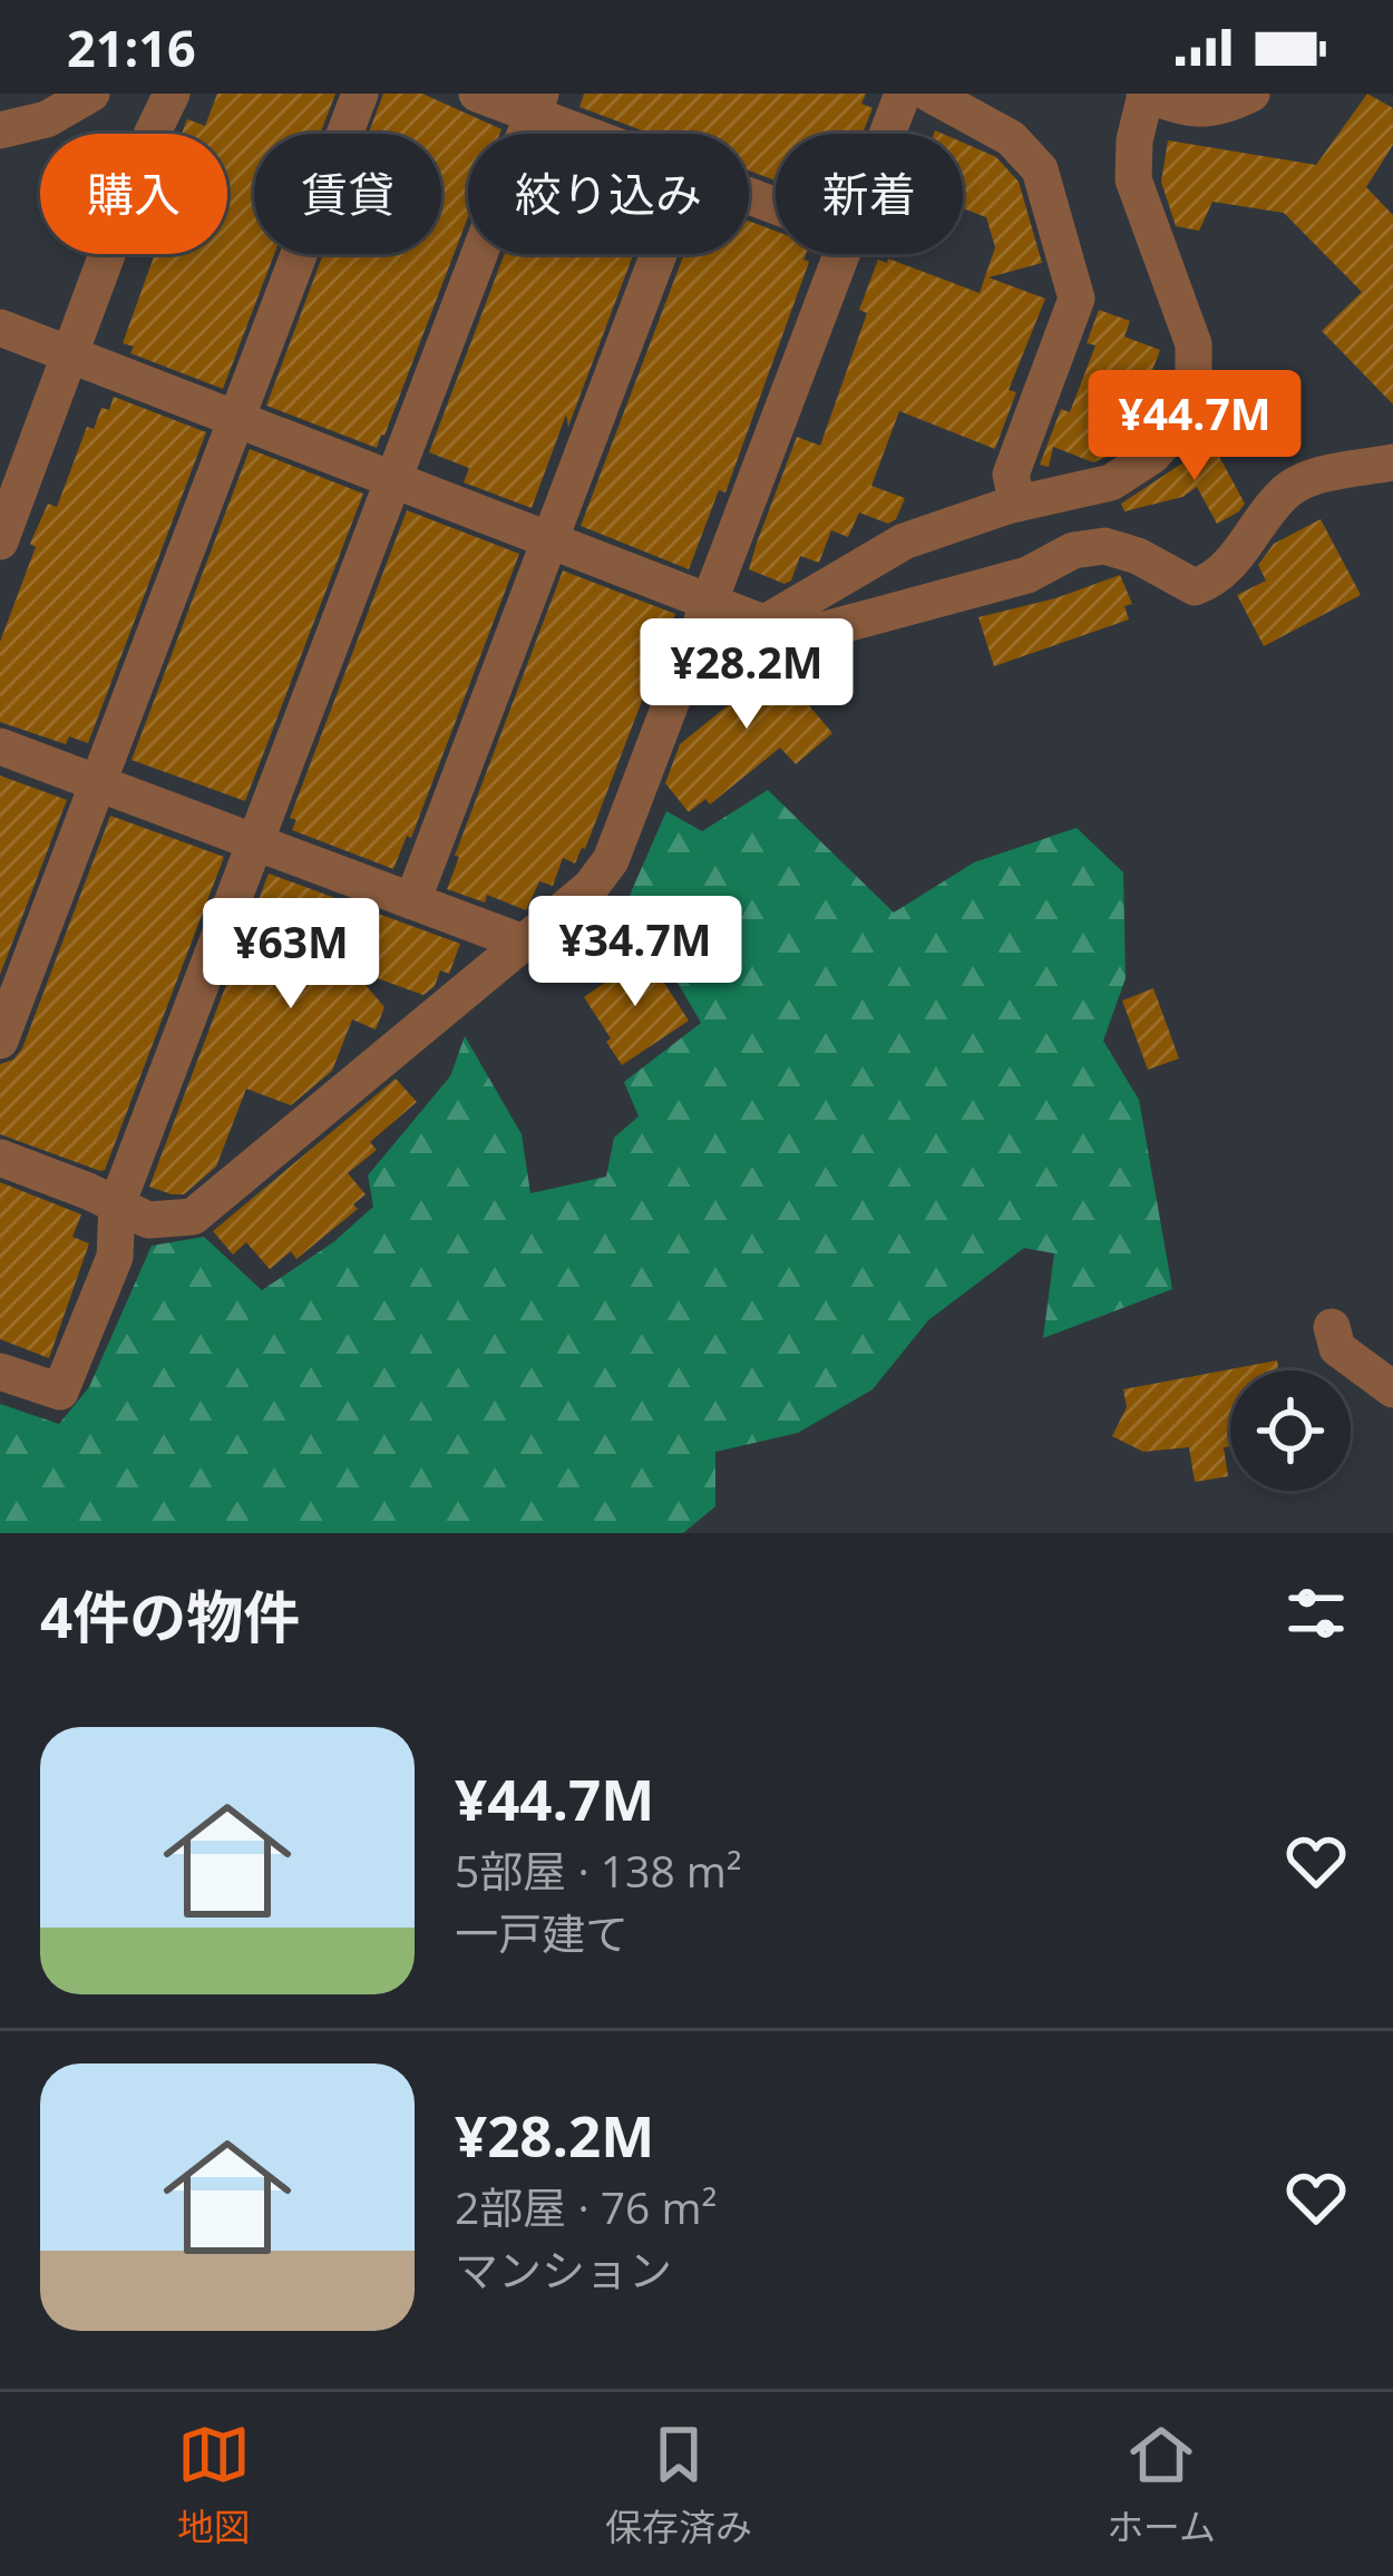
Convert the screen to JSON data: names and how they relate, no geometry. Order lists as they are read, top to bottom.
{
  "page": {
    "status": "21:16",
    "chip": [
      "購入",
      "賃貸",
      "絞り込み",
      "新着"
    ],
    "price": [
      "¥44.7M",
      "¥28.2M",
      "¥34.7M",
      "¥63M"
    ],
    "heading": "4件の物件",
    "list": [
      {
        "name": "¥44.7M",
        "note": "5部屋 · 138 m² · 一戸建て"
      },
      {
        "name": "¥28.2M",
        "note": "2部屋 · 76 m² · マンション"
      }
    ],
    "tabs": ["地図", "保存済み", "ホーム"]
  }
}
